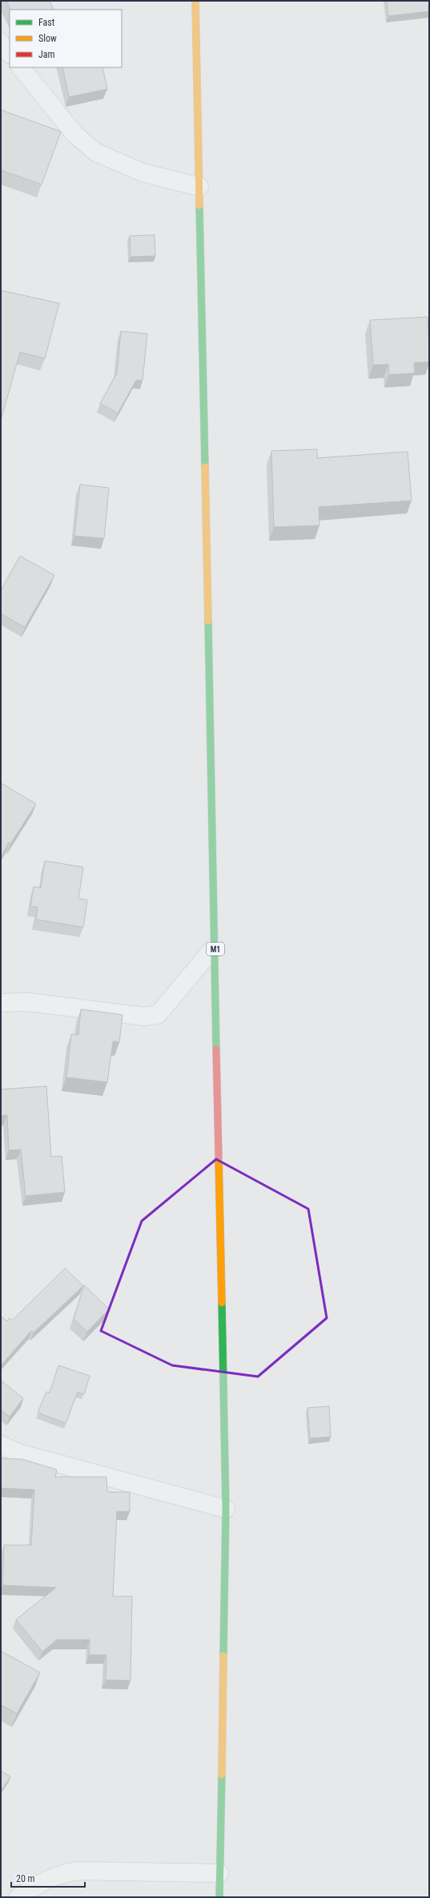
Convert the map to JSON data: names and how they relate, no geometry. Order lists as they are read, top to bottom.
{
  "streets": {
    "highway": ["M1"]
  },
  "legend": ["Fast", "Slow", "Jam"],
  "scale_bar": "20 m"
}
